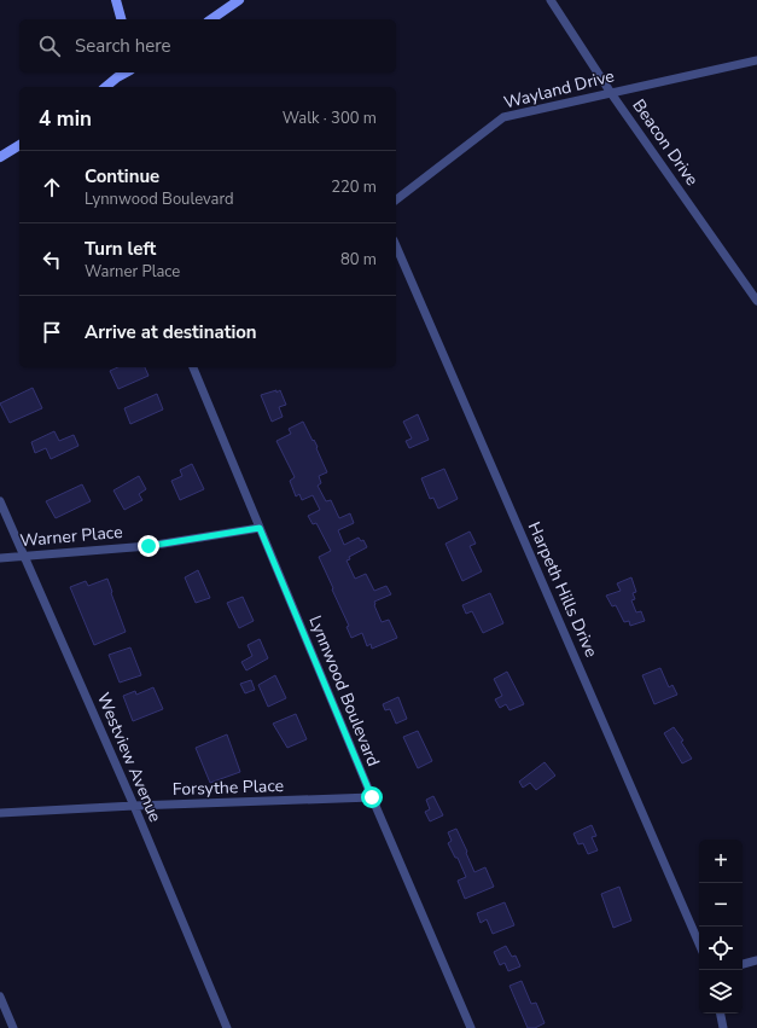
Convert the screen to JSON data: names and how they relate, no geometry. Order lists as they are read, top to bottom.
{
  "streets": {
    "street": [
      "Wayland Drive",
      "Beacon Drive",
      "Warner Place",
      "Harpeth Hills Drive",
      "Lynnwood Boulevard",
      "Westview Avenue",
      "Forsythe Place"
    ]
  },
  "crossings": [
    ["Wayland Drive", "Beacon Drive"],
    ["Warner Place", "Lynnwood Boulevard"],
    ["Warner Place", "Westview Avenue"],
    ["Lynnwood Boulevard", "Forsythe Place"],
    ["Westview Avenue", "Forsythe Place"]
  ],
  "page": {
    "search": "Search here",
    "heading": ["4 min", "Walk · 300 m"],
    "list": [
      ["Continue", "Lynnwood Boulevard", "220 m"],
      ["Turn left", "Warner Place", "80 m"],
      "Arrive at destination"
    ],
    "map_buttons": ["+", "−"]
  }
}
